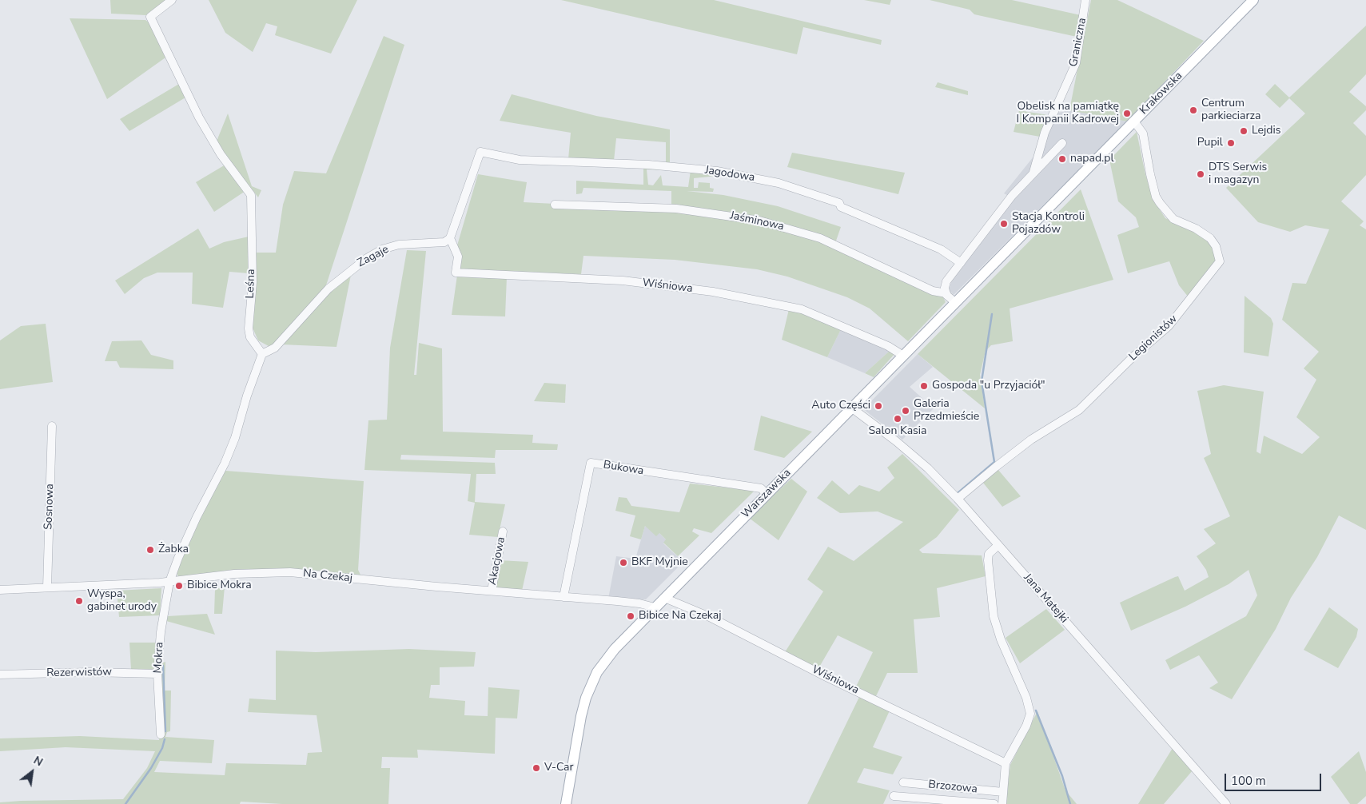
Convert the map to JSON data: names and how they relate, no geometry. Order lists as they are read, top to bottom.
{
  "streets": {
    "main road": ["Krakowska", "Warszawska"],
    "street": [
      "Graniczna",
      "Jagodowa",
      "Jaśminowa",
      "Zagaje",
      "Leśna",
      "Wiśniowa",
      "Legionistów",
      "Bukowa",
      "Sosnowa",
      "Akacjowa",
      "Na Czekaj",
      "Jana Matejki",
      "Mokra",
      "Rezerwistów",
      "Brzozowa"
    ]
  },
  "crossings": [
    ["Graniczna", "Jagodowa"],
    ["Graniczna", "Jaśminowa"],
    ["Krakowska", "Legionistów"],
    ["Krakowska", "Warszawska"],
    ["Jagodowa", "Zagaje"],
    ["Jagodowa", "Wiśniowa"],
    ["Zagaje", "Leśna"],
    ["Zagaje", "Wiśniowa"],
    ["Wiśniowa", "Warszawska"],
    ["Legionistów", "Jana Matejki"],
    ["Bukowa", "Warszawska"],
    ["Bukowa", "Na Czekaj"],
    ["Warszawska", "Na Czekaj"],
    ["Warszawska", "Jana Matejki"],
    ["Sosnowa", "Na Czekaj"],
    ["Akacjowa", "Na Czekaj"],
    ["Na Czekaj", "Mokra"],
    ["Mokra", "Rezerwistów"]
  ],
  "places": [
    "Centrum parkieciarza",
    "Obelisk na pamiątkę I Kompanii Kadrowej",
    "Lejdis",
    "Pupil",
    "napad.pl",
    "DTS Serwis i magazyn",
    "Stacja Kontroli Pojazdów",
    "Gospoda \"u Przyjaciół\"",
    "Auto Części",
    "Galeria Przedmieście",
    "Salon Kasia",
    "Żabka",
    "BKF Myjnie",
    "Bibice Mokra",
    "Wyspa, gabinet urody",
    "Bibice Na Czekaj",
    "V-Car"
  ],
  "scale_bar": "100 m",
  "north": "top right"
}
